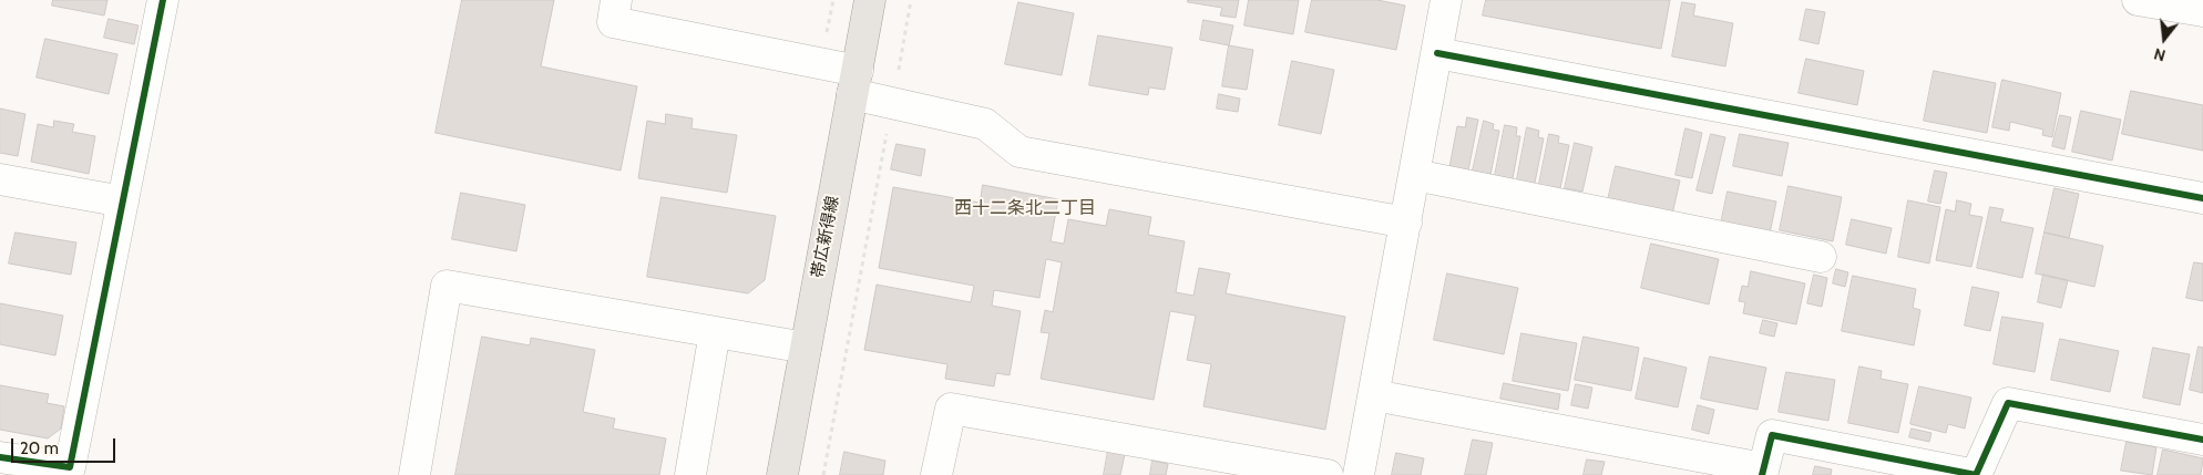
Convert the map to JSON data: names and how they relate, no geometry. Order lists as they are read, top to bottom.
{
  "streets": {
    "main road": ["帯広新得線"]
  },
  "districts": ["西十二条北二丁目"],
  "scale_bar": "20 m",
  "north": "bottom"
}
